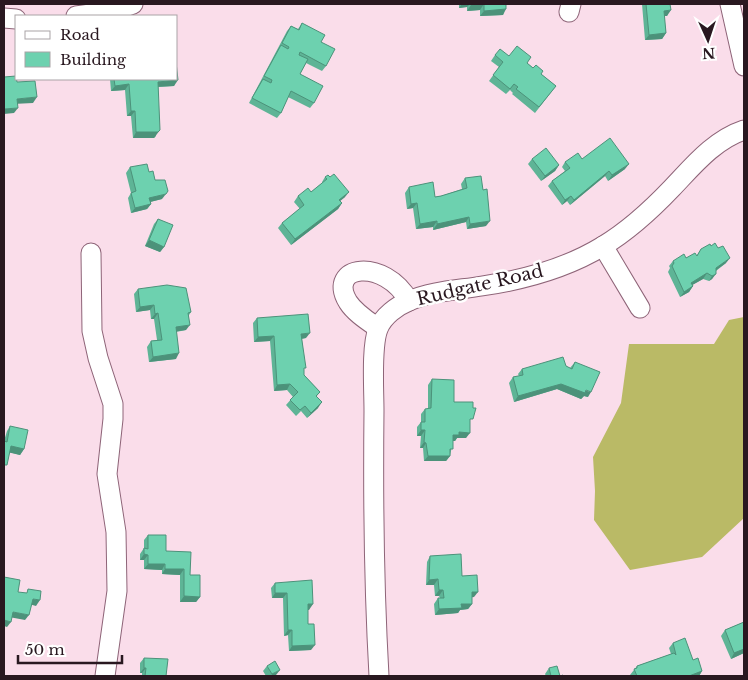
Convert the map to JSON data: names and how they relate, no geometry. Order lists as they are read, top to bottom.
{
  "streets": {
    "street": ["Rudgate Road"]
  },
  "legend": ["Road", "Building"],
  "scale_bar": "50 m",
  "north": "bottom"
}
